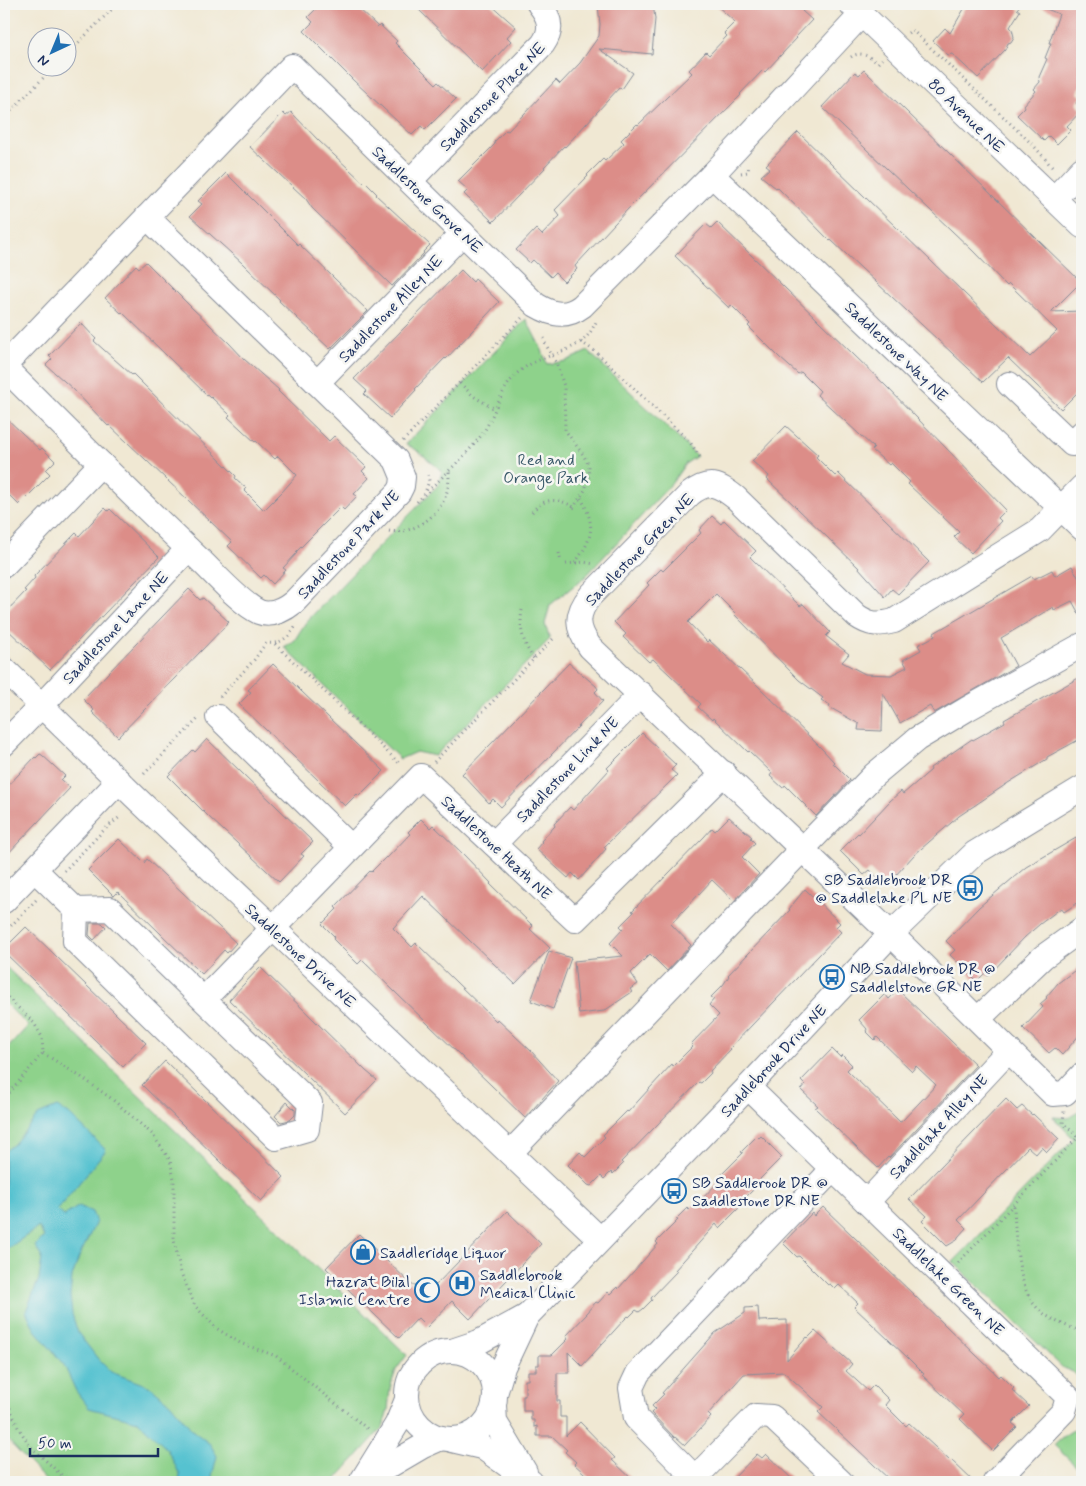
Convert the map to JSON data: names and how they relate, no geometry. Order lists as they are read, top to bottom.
{
  "streets": {
    "street": [
      "Saddlestone Place NE",
      "80 Avenue NE",
      "Saddlestone Grove NE",
      "Saddlestone Alley NE",
      "Saddlestone Way NE",
      "Saddlestone Park NE",
      "Saddlestone Green NE",
      "Saddlestone Lane NE",
      "Saddlestone Link NE",
      "Saddlestone Heath NE",
      "Saddlestone Drive NE",
      "Saddlebrook Drive NE",
      "Saddlelake Alley NE",
      "Saddlelake Green NE"
    ]
  },
  "crossings": [
    ["Saddlestone Place NE", "Saddlestone Grove NE"],
    ["80 Avenue NE", "Saddlestone Grove NE"],
    ["Saddlestone Grove NE", "Saddlestone Alley NE"],
    ["Saddlestone Grove NE", "Saddlestone Way NE"],
    ["Saddlestone Grove NE", "Saddlestone Park NE"],
    ["Saddlestone Alley NE", "Saddlestone Park NE"],
    ["Saddlestone Way NE", "Saddlestone Green NE"],
    ["Saddlestone Park NE", "Saddlestone Lane NE"],
    ["Saddlestone Green NE", "Saddlestone Link NE"],
    ["Saddlestone Green NE", "Saddlestone Heath NE"],
    ["Saddlestone Green NE", "Saddlebrook Drive NE"],
    ["Saddlestone Green NE", "Saddlelake Alley NE"],
    ["Saddlestone Lane NE", "Saddlestone Drive NE"],
    ["Saddlestone Link NE", "Saddlestone Heath NE"],
    ["Saddlestone Heath NE", "Saddlestone Drive NE"],
    ["Saddlestone Drive NE", "Saddlebrook Drive NE"],
    ["Saddlebrook Drive NE", "Saddlelake Green NE"],
    ["Saddlelake Alley NE", "Saddlelake Green NE"]
  ],
  "parks": ["Red and Orange Park"],
  "places": {
    "bus stop": ["SB Saddlebrook DR @ Saddlelake PL NE", "NB Saddlebrook DR @ Saddlelstone GR NE", "SB Saddlerook DR @ Saddlestone DR NE"],
    "shop": ["Saddleridge Liquor"],
    "hospital": ["Saddlebrook Medical Clinic"],
    "mosque": ["Hazrat Bilal Islamic Centre"]
  },
  "scale_bar": "50 m",
  "north": "bottom left"
}
